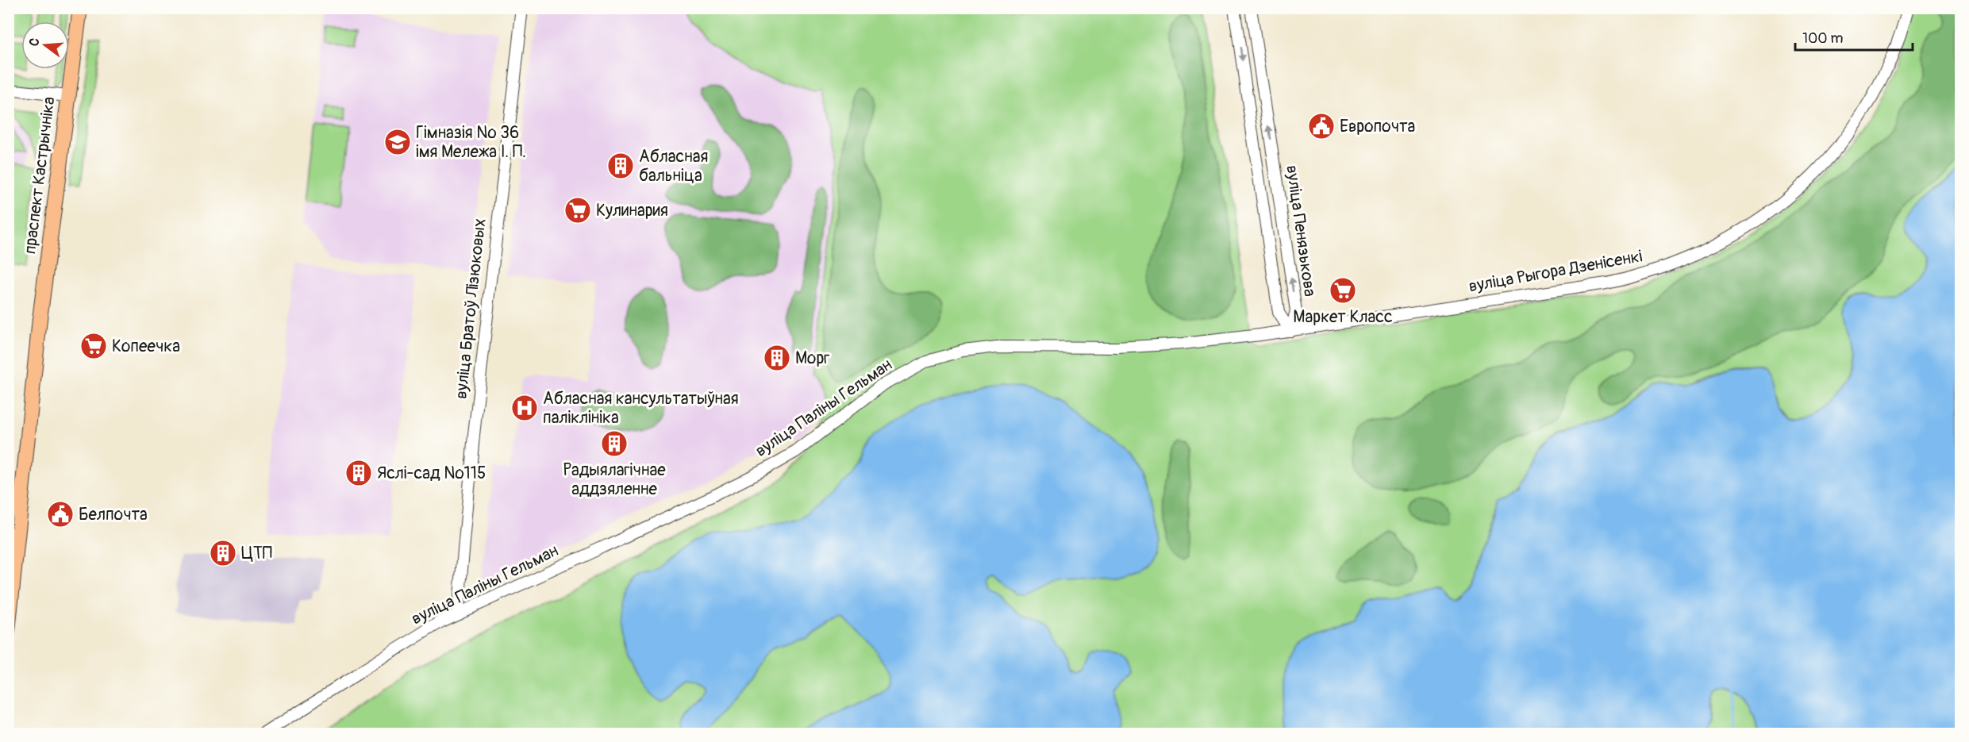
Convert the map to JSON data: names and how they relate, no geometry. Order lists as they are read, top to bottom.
{
  "streets": {
    "main road": ["праспект Кастрычніка"],
    "street": [
      "вуліца Пенязькова",
      "вуліца Рыгора Дзенісенкі",
      "вуліца Братоў Лізюковых",
      "вуліца Паліны Гельман"
    ]
  },
  "crossings": [
    ["вуліца Пенязькова", "вуліца Рыгора Дзенісенкі"],
    ["вуліца Пенязькова", "вуліца Паліны Гельман"],
    ["вуліца Рыгора Дзенісенкі", "вуліца Паліны Гельман"],
    ["вуліца Братоў Лізюковых", "вуліца Паліны Гельман"]
  ],
  "places": {
    "public building": ["Европочта", "Белпочта"],
    "school or university": ["Гімназія № 36 імя Мележа І. П."],
    "building": [
      "Абласная бальніца",
      "Морг",
      "Радыялагічнае аддзяленне",
      "Яслі-сад №115",
      "ЦТП"
    ],
    "supermarket": ["Кулинария", "Маркет Класс", "Копеечка"],
    "hospital": ["Абласная кансультатыўная паліклініка"]
  },
  "scale_bar": "100 m",
  "north": "left"
}
